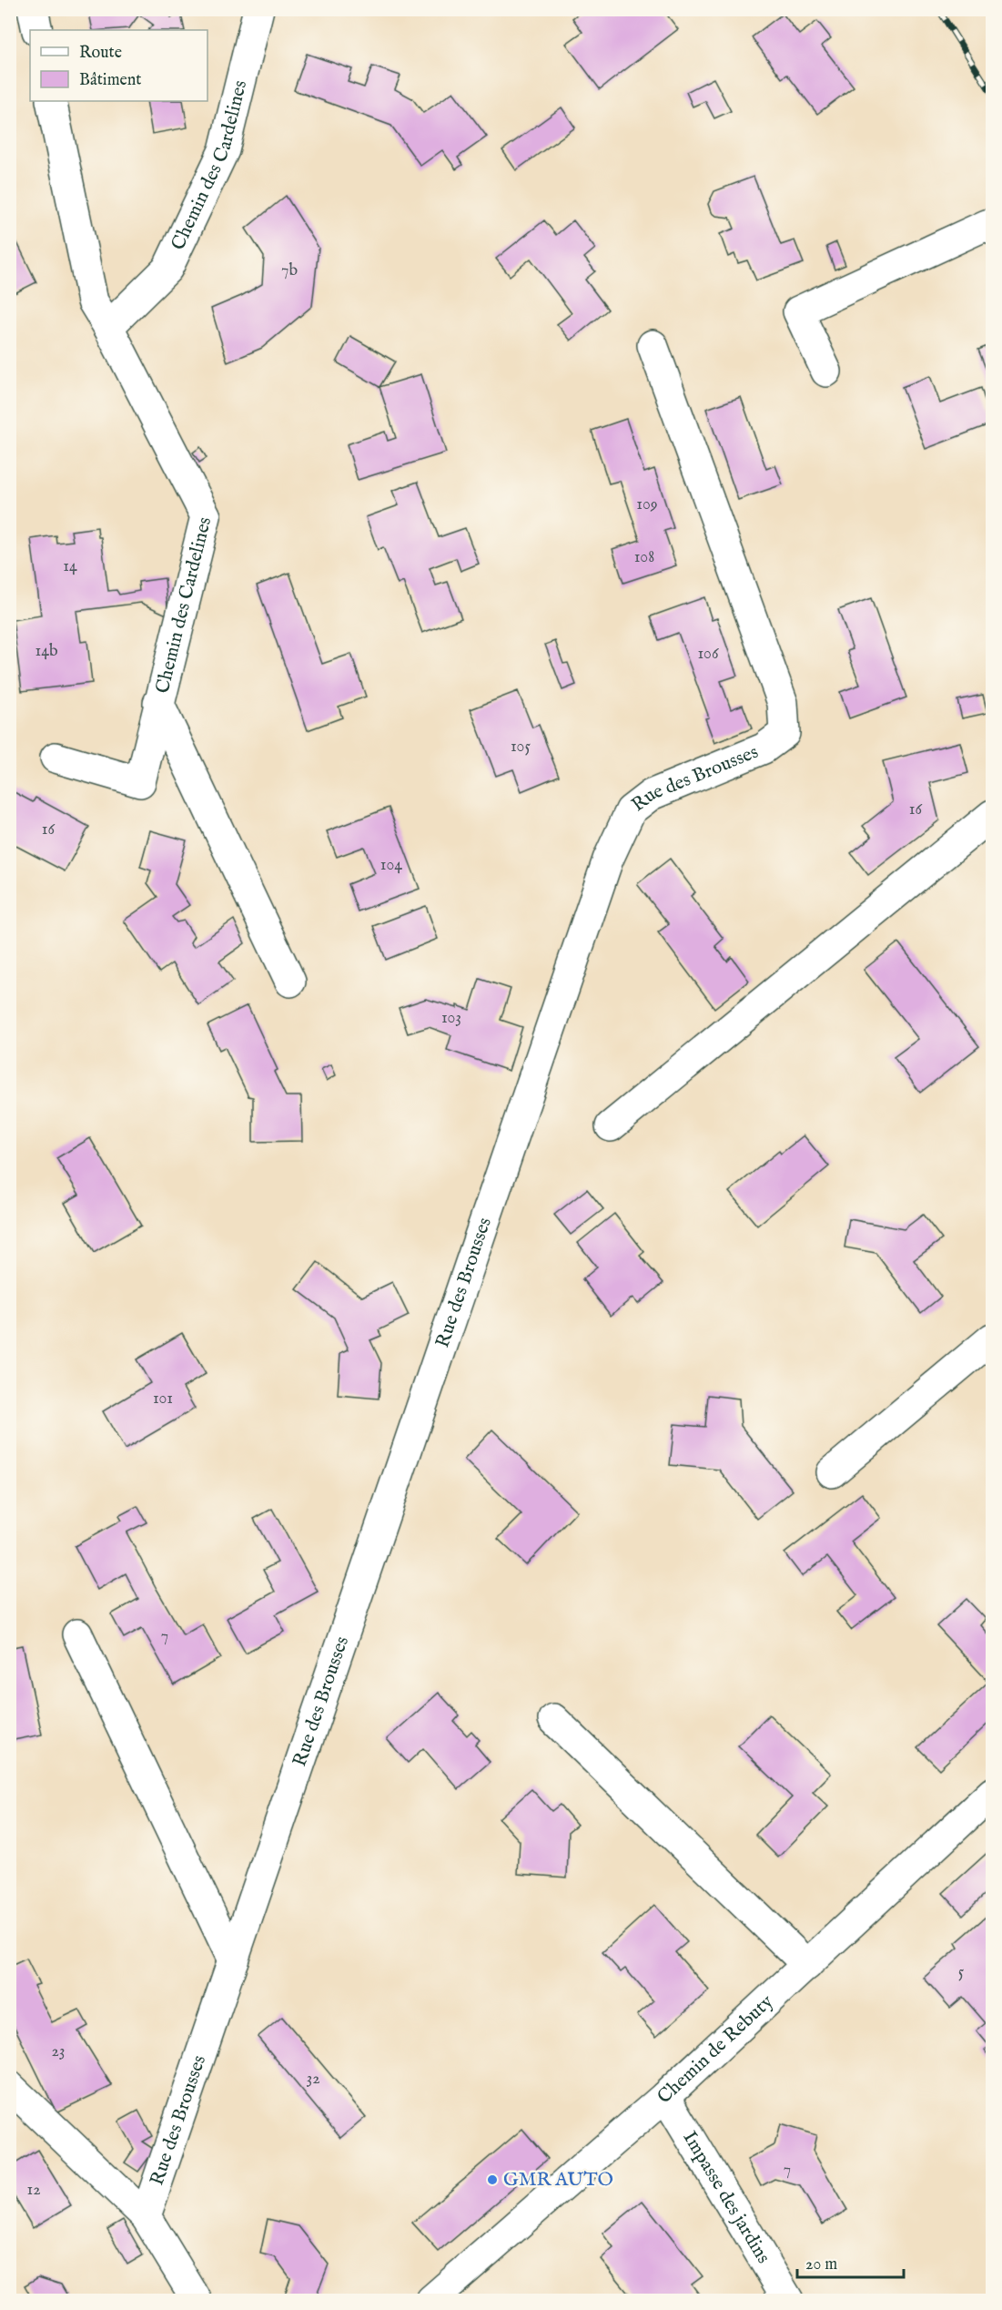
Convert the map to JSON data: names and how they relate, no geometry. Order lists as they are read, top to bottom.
{
  "streets": {
    "street": [
      "Chemin des Cardelines",
      "Rue des Brousses",
      "Chemin de Rebuty",
      "Impasse des jardins"
    ]
  },
  "crossings": [
    ["Chemin de Rebuty", "Impasse des jardins"]
  ],
  "places": ["GMR AUTO"],
  "house_numbers": [
    "7b",
    "109",
    "108",
    "14",
    "14b",
    "106",
    "105",
    "16",
    "16",
    "104",
    "103",
    "101",
    "7",
    "5",
    "23",
    "32",
    "7",
    "12"
  ],
  "legend": ["Route", "Bâtiment"],
  "scale_bar": "20 m"
}
